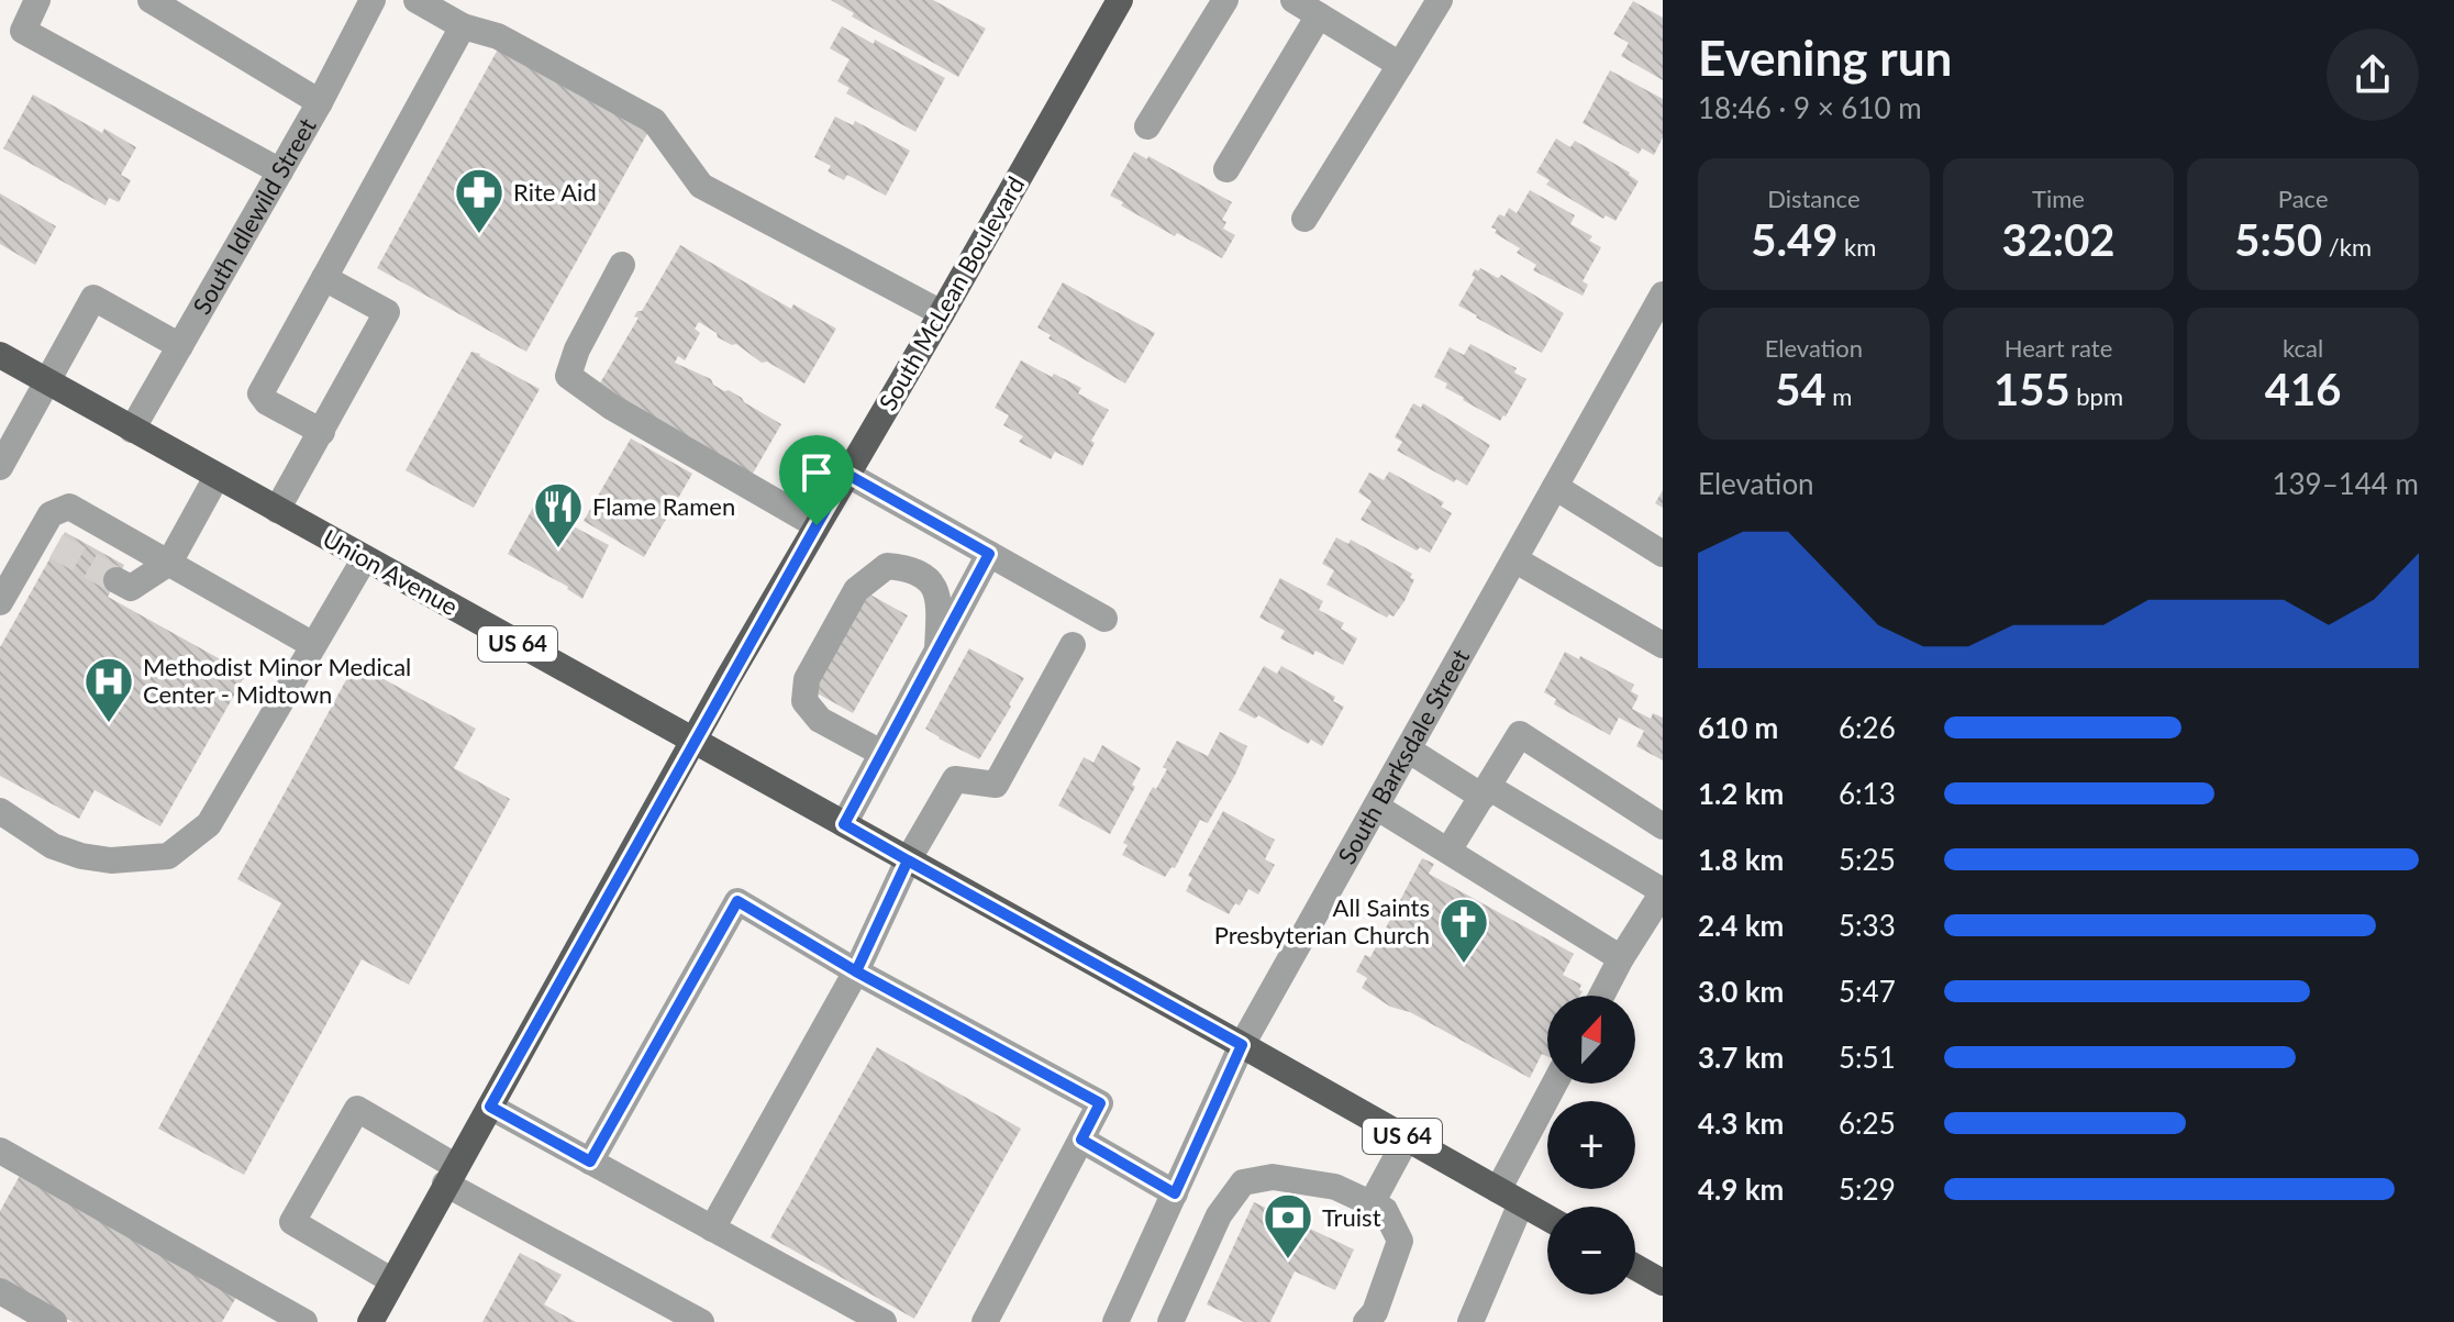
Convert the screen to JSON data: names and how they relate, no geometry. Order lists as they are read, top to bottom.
{
  "streets": {
    "main road": ["South McLean Boulevard", "Union Avenue", "US 64"],
    "street": ["South Idlewild Street", "South Barksdale Street"]
  },
  "crossings": [
    ["South Idlewild Street", "Union Avenue"],
    ["South McLean Boulevard", "Union Avenue"],
    ["Union Avenue", "South Barksdale Street"]
  ],
  "places": {
    "pharmacy": ["Rite Aid"],
    "restaurant": ["Flame Ramen"],
    "hospital": ["Methodist Minor Medical Center - Midtown"],
    "church": ["All Saints Presbyterian Church"],
    "bank": ["Truist"]
  },
  "north": "top",
  "page": {
    "heading": ["Evening run", "18:46 · 9 × 610 m"],
    "stats": [
      ["Distance", "5.49 km"],
      ["Time", "32:02"],
      ["Pace", "5:50 /km"],
      ["Elevation", "54 m"],
      ["Heart rate", "155 bpm"],
      ["kcal", "416"]
    ],
    "chart": ["Elevation", "139–144 m"],
    "list": [
      {
        "name": "610 m",
        "note": "6:26"
      },
      {
        "name": "1.2 km",
        "note": "6:13"
      },
      {
        "name": "1.8 km",
        "note": "5:25"
      },
      {
        "name": "2.4 km",
        "note": "5:33"
      },
      {
        "name": "3.0 km",
        "note": "5:47"
      },
      {
        "name": "3.7 km",
        "note": "5:51"
      },
      {
        "name": "4.3 km",
        "note": "6:25"
      },
      {
        "name": "4.9 km",
        "note": "5:29"
      }
    ],
    "map_buttons": ["+", "−"]
  }
}
